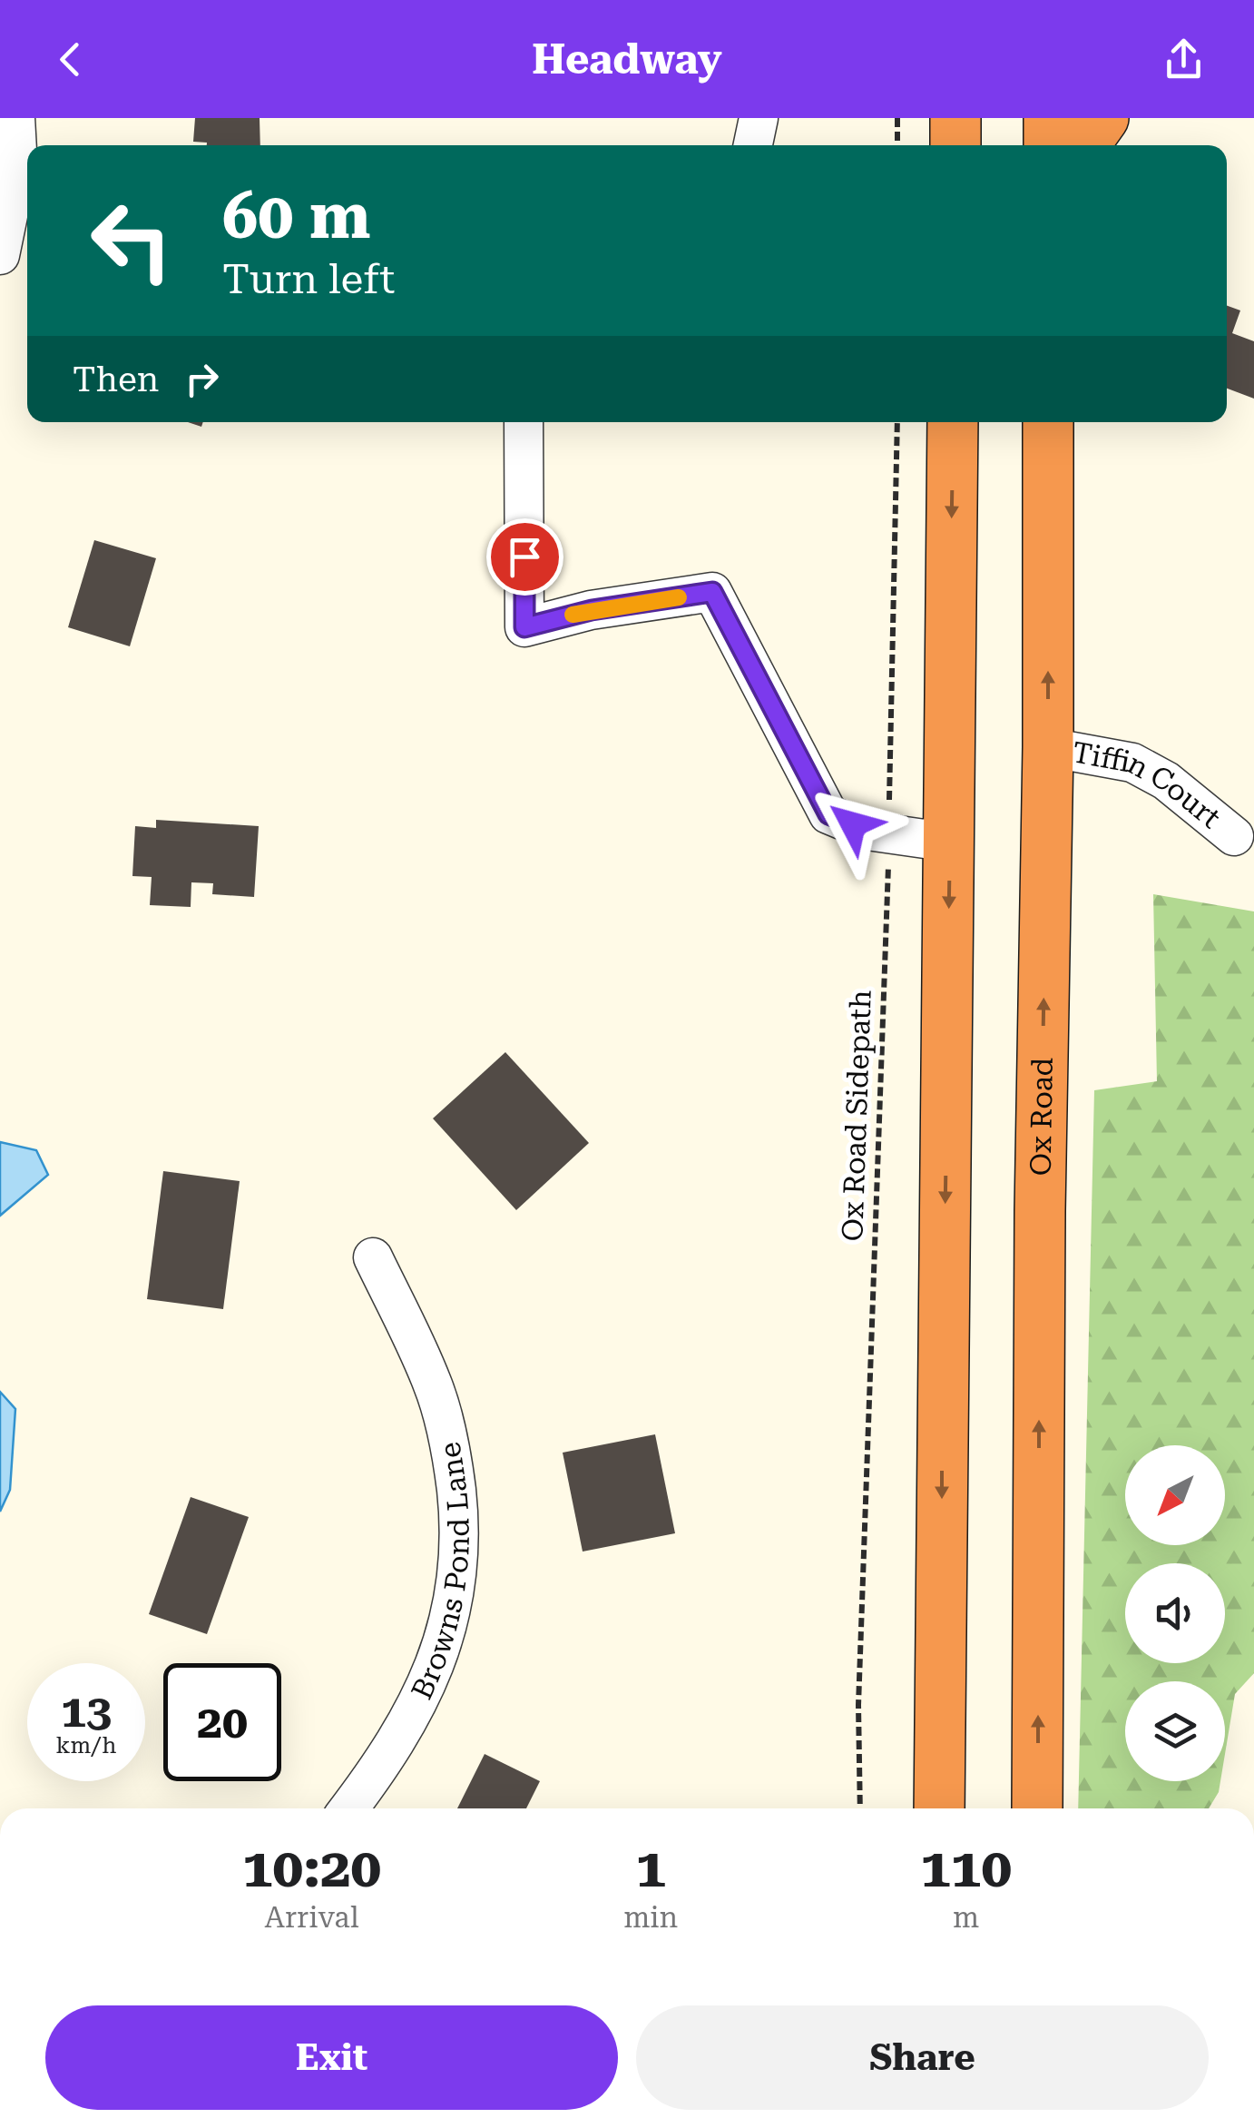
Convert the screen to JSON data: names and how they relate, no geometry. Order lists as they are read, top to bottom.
{
  "streets": {
    "highway": ["Ox Road"],
    "street": ["Tiffin Court", "Browns Pond Lane"],
    "path": ["Ox Road Sidepath"]
  },
  "crossings": [
    ["Tiffin Court", "Ox Road"]
  ],
  "north": "bottom left",
  "page": {
    "header": "Headway",
    "turn": ["60 m", "Turn left"],
    "then": "Then",
    "speed": "13 km/h",
    "limit": "20",
    "eta": [
      "10:20",
      "Arrival",
      "1",
      "min",
      "110",
      "m"
    ],
    "buttons": ["Exit", "Share"]
  }
}
